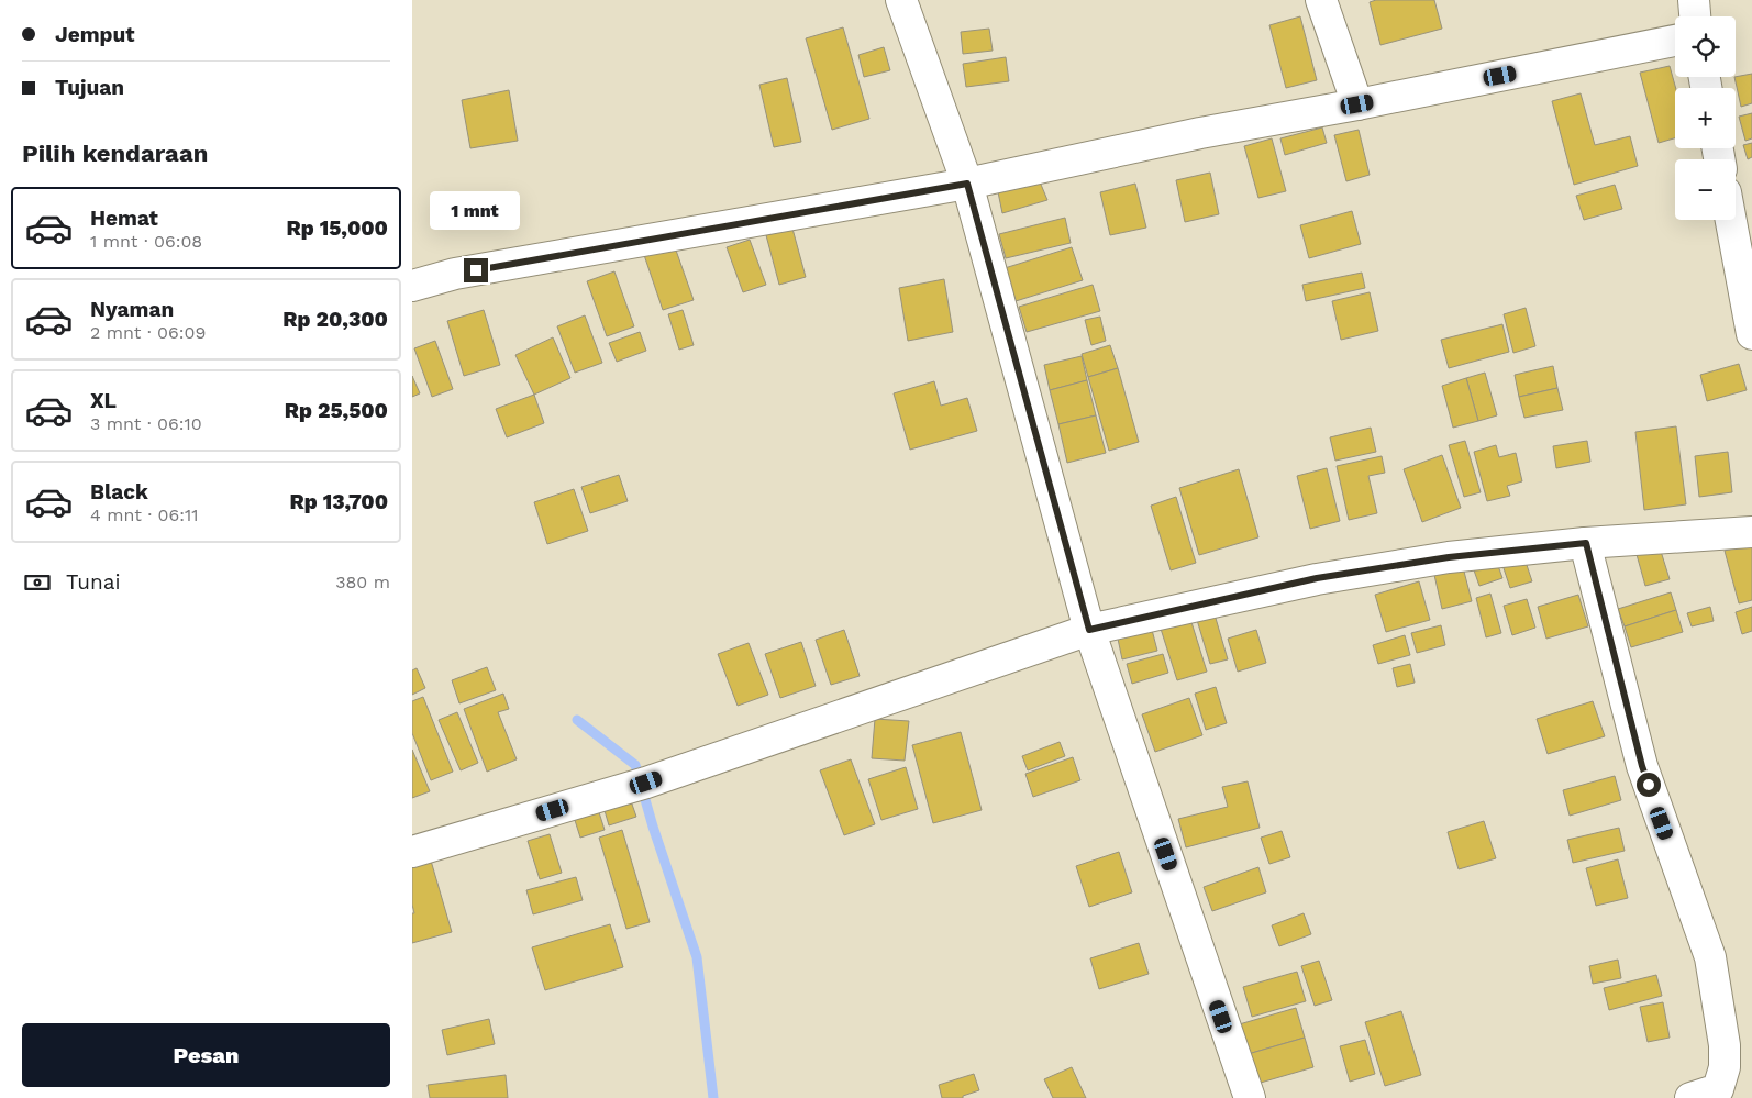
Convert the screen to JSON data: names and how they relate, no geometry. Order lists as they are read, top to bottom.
{
  "page": {
    "banner": ["Jemput", "Tujuan"],
    "map_buttons": ["+", "−"],
    "heading": "Pilih kendaraan",
    "list": [
      {
        "name": "Hemat",
        "note": "1 mnt · 06:08",
        "value": "Rp 15,000"
      },
      {
        "name": "Nyaman",
        "note": "2 mnt · 06:09",
        "value": "Rp 20,300"
      },
      {
        "name": "XL",
        "note": "3 mnt · 06:10",
        "value": "Rp 25,500"
      },
      {
        "name": "Black",
        "note": "4 mnt · 06:11",
        "value": "Rp 13,700"
      }
    ],
    "bubble": "1 mnt",
    "pay": ["Tunai", "380 m"],
    "buttons": "Pesan"
  }
}
